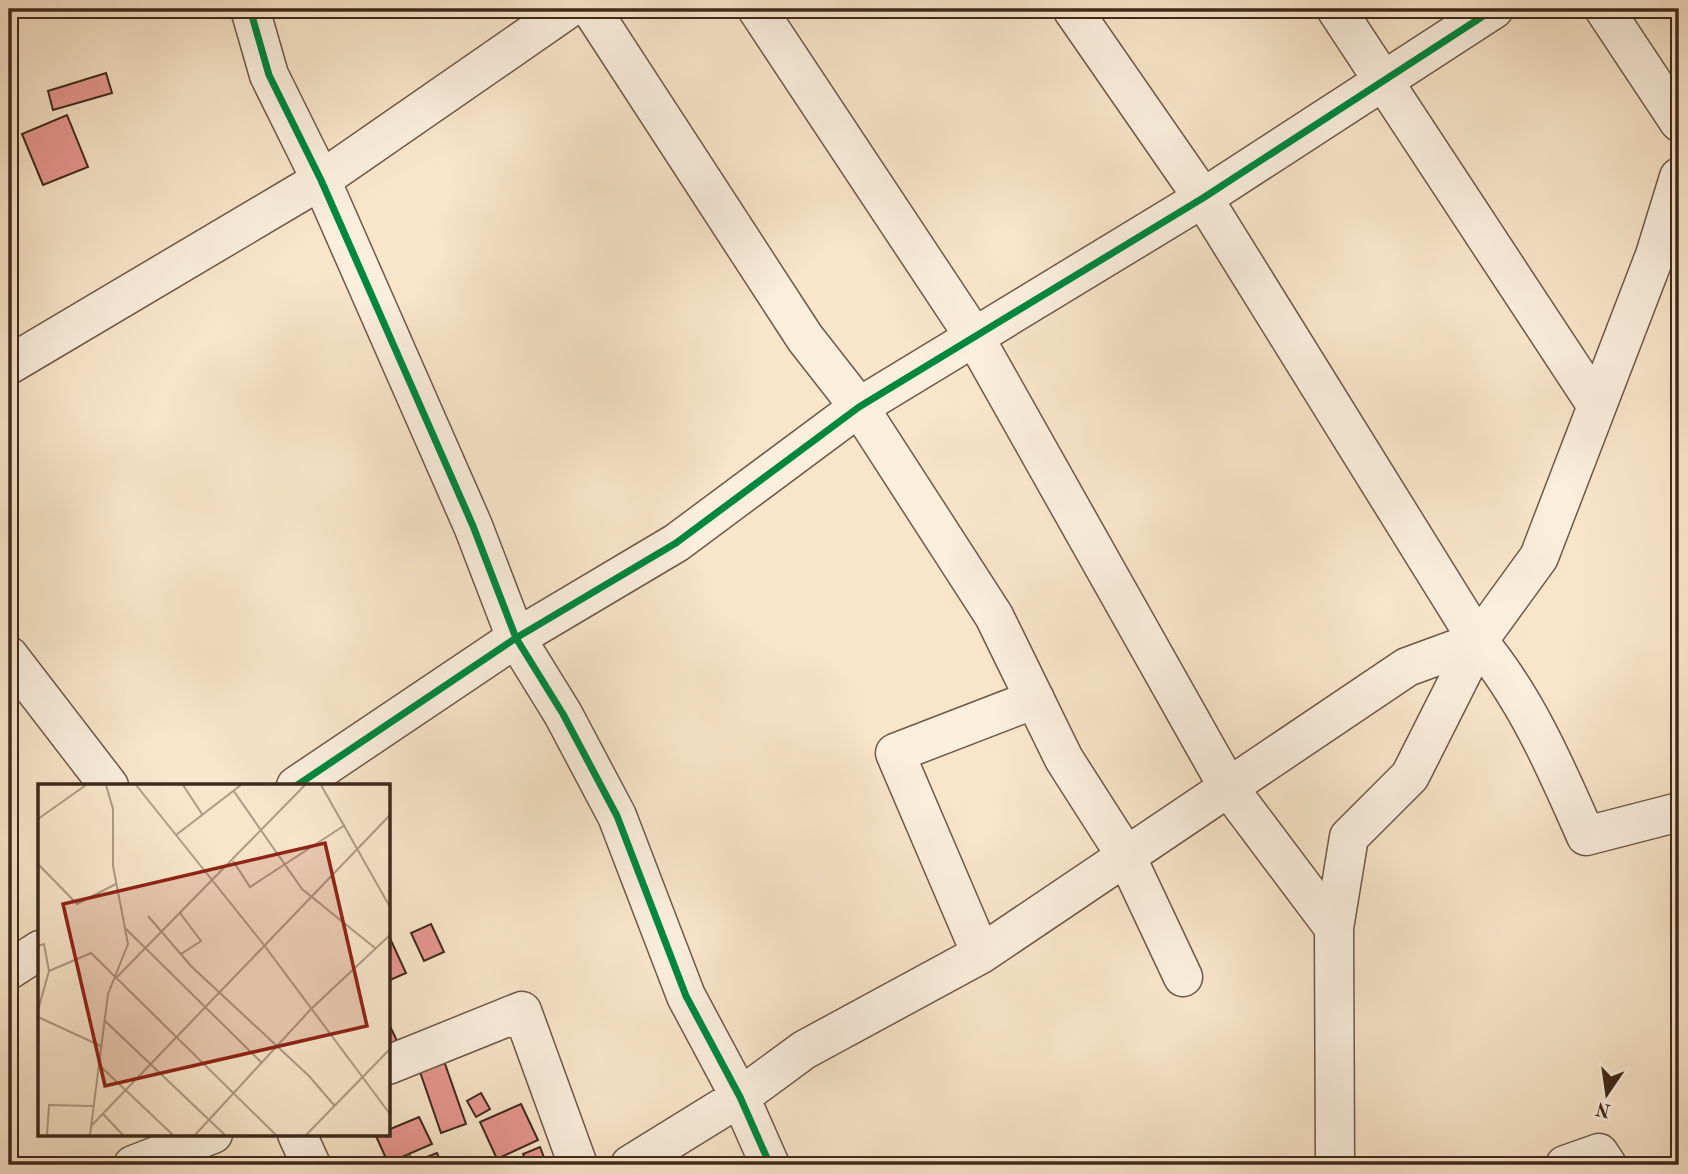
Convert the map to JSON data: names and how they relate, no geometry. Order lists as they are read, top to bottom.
{
  "north": "bottom"
}
